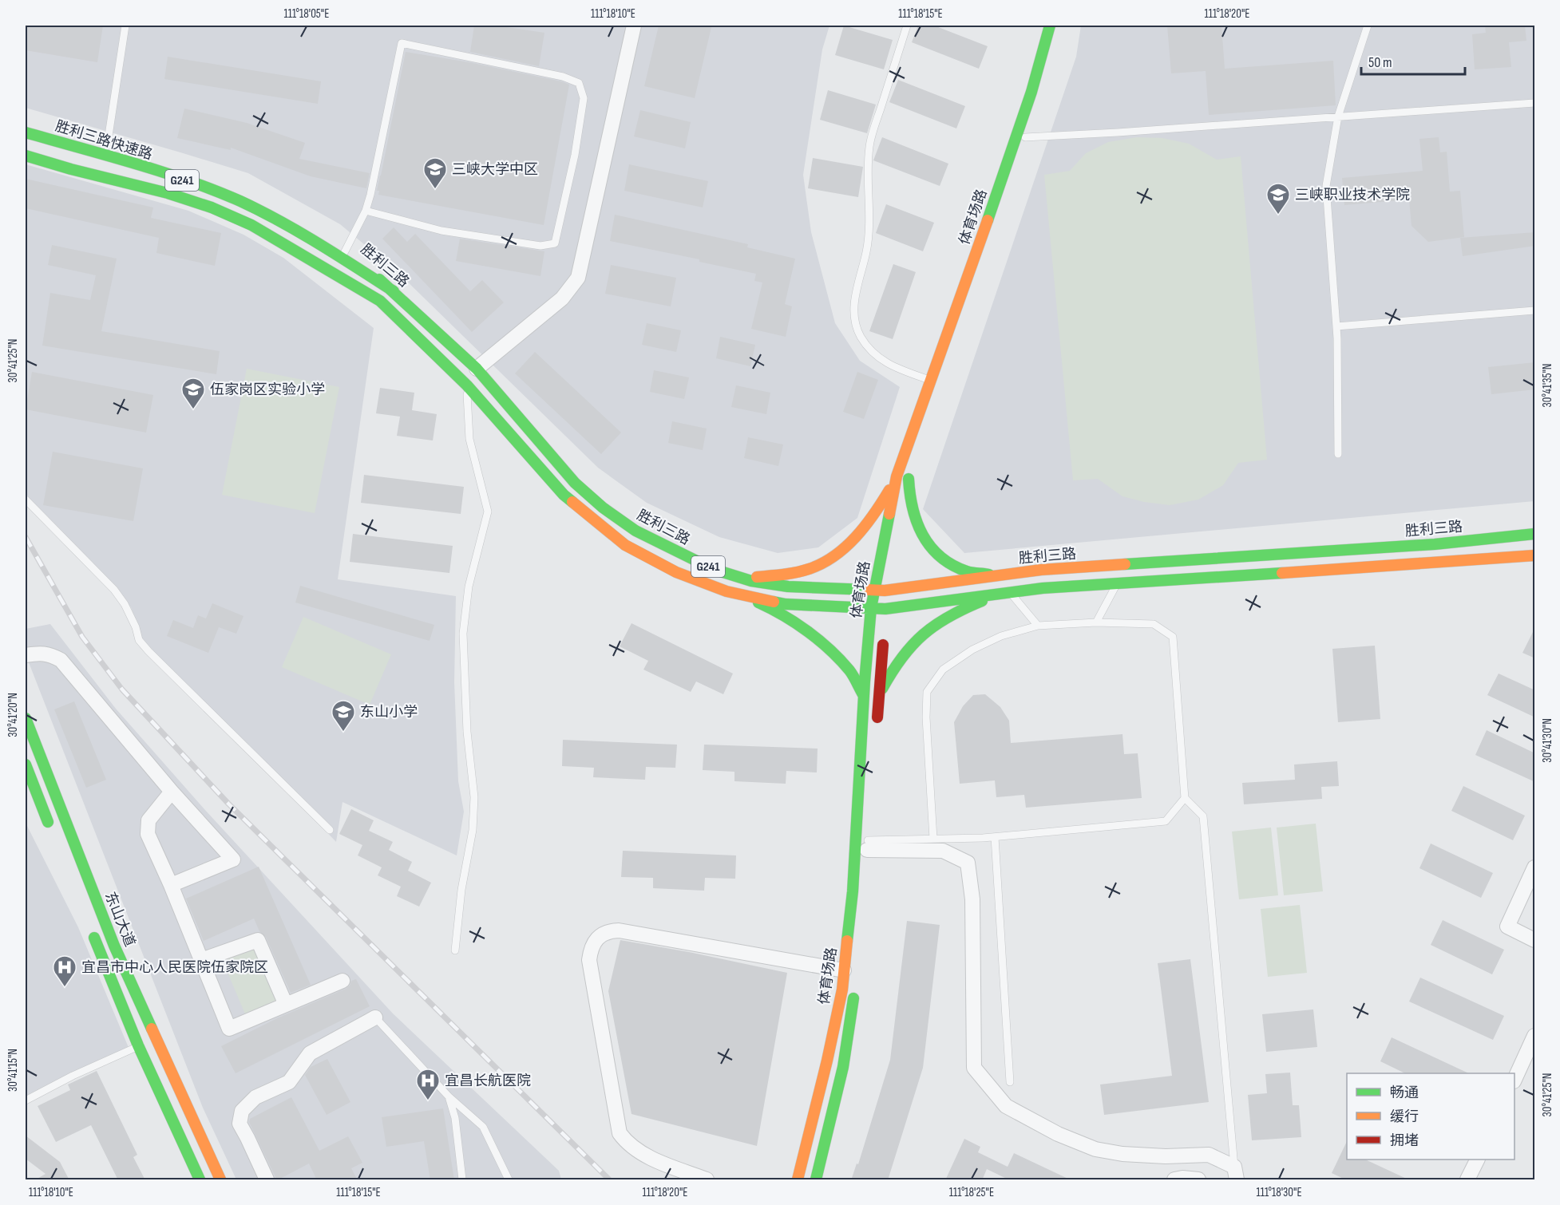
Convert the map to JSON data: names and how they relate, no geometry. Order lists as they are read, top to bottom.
{
  "streets": {
    "main road": [
      "胜利三路快速路",
      "G241",
      "体育场路",
      "胜利三路",
      "东山大道"
    ]
  },
  "crossings": [
    ["胜利三路快速路", "G241"],
    ["G241", "胜利三路"],
    ["体育场路", "胜利三路"]
  ],
  "places": {
    "school or university": [
      "三峡大学中区",
      "三峡职业技术学院",
      "伍家岗区实验小学",
      "东山小学"
    ],
    "hospital": ["宜昌市中心人民医院伍家院区", "宜昌长航医院"]
  },
  "legend": ["畅通", "缓行", "拥堵"],
  "scale_bar": "50 m",
  "coordinates": [
    "111°18'05\"E",
    "111°18'10\"E",
    "111°18'15\"E",
    "111°18'20\"E",
    "30°41'25\"N",
    "30°41'35\"N",
    "30°41'20\"N",
    "30°41'30\"N",
    "30°41'15\"N",
    "111°18'25\"E",
    "111°18'30\"E"
  ]
}
